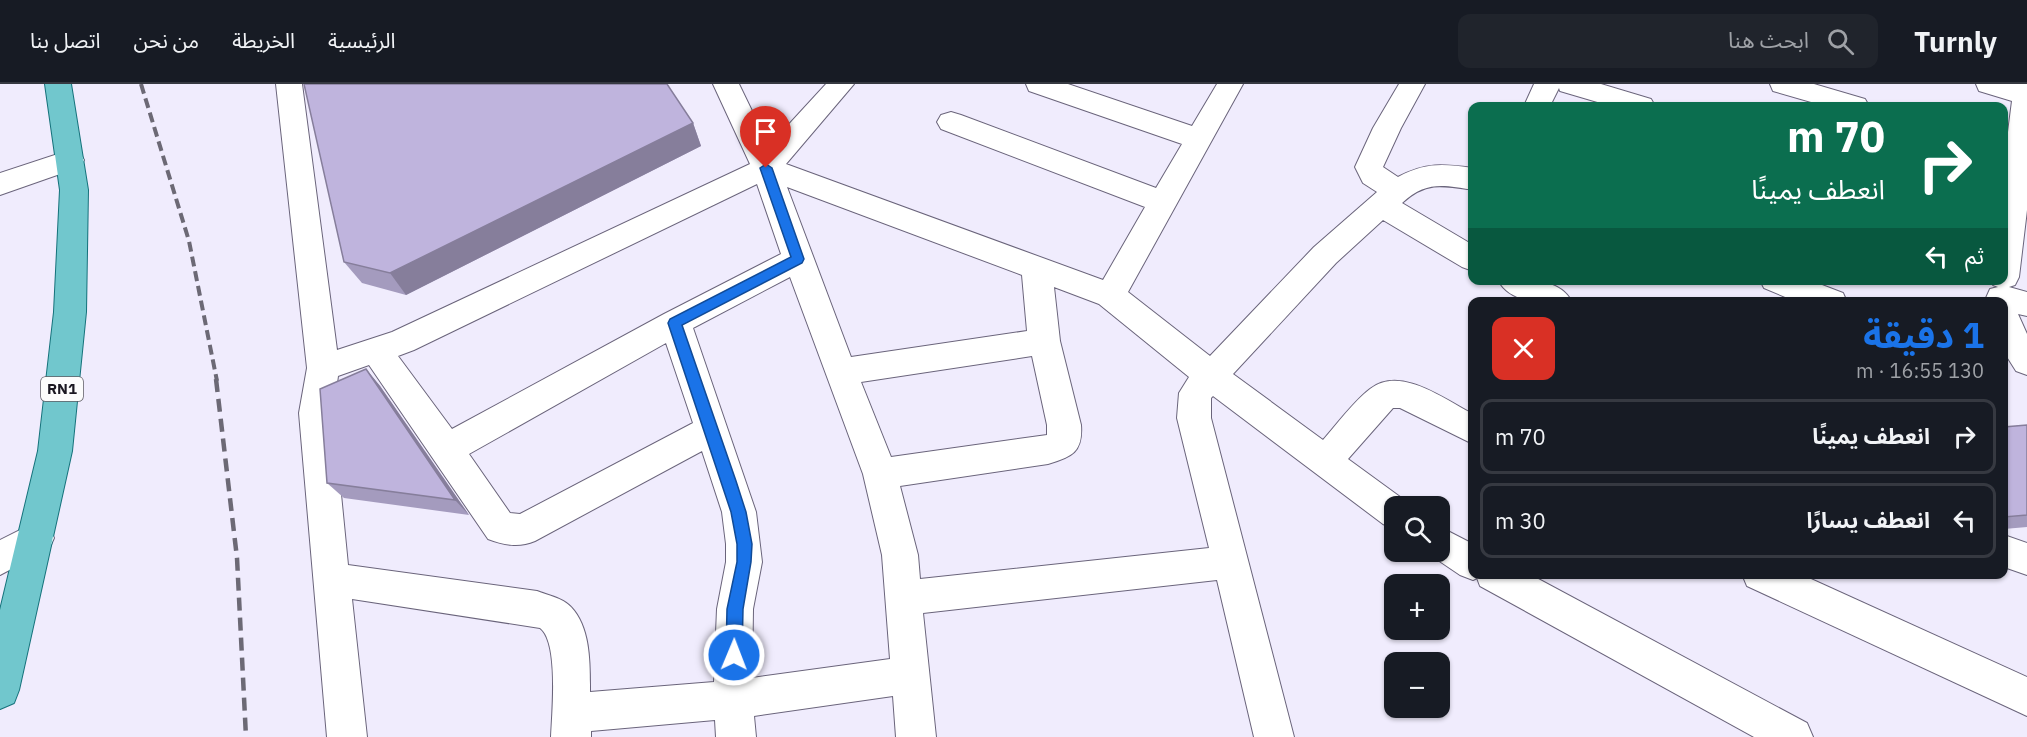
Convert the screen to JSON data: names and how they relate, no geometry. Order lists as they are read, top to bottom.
{
  "streets": {
    "main road": ["RN1"]
  },
  "page": {
    "header": "Turnly",
    "search": "ابحث هنا",
    "nav": [
      "الرئيسية",
      "الخريطة",
      "من نحن",
      "اتصل بنا"
    ],
    "turn": ["70 m", "انعطف يمينًا"],
    "then": "ثم",
    "heading": ["1 دقيقة", "130 m · 16:55"],
    "list": [
      {
        "name": "انعطف يمينًا",
        "value": "70 m"
      },
      {
        "name": "انعطف يسارًا",
        "value": "30 m"
      }
    ],
    "map_buttons": ["+", "−"]
  }
}
